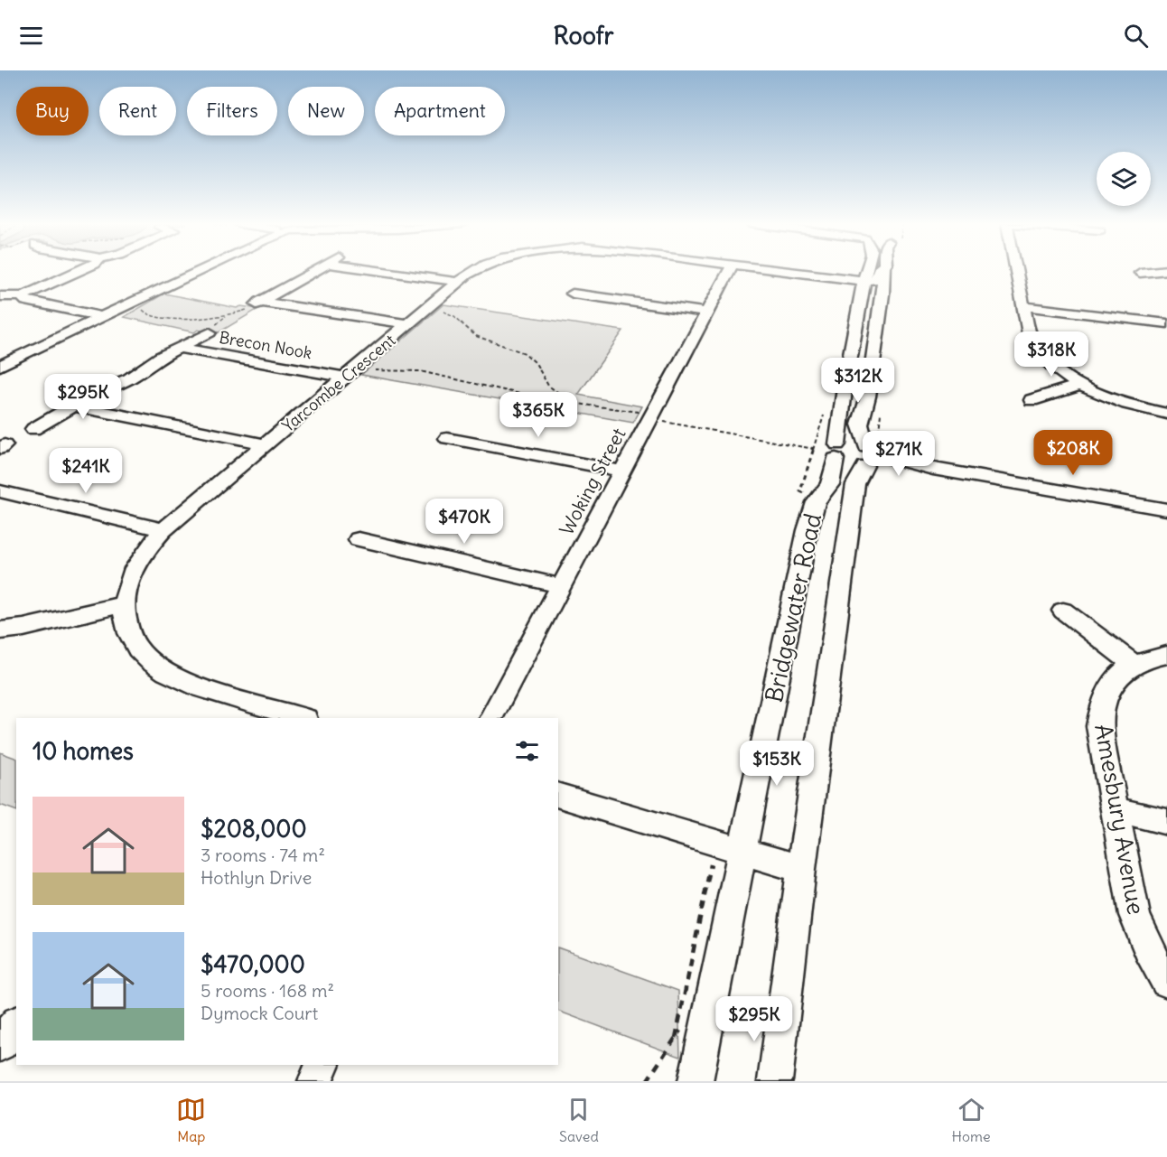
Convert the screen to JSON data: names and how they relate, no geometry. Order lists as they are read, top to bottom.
{
  "streets": {
    "street": [
      "Brecon Nook",
      "Yarcombe Crescent",
      "Woking Street",
      "Bridgewater Road",
      "Amesbury Avenue"
    ]
  },
  "crossings": [
    ["Brecon Nook", "Yarcombe Crescent"],
    ["Yarcombe Crescent", "Bridgewater Road"]
  ],
  "page": {
    "header": "Roofr",
    "chip": [
      "Buy",
      "Rent",
      "Filters",
      "New",
      "Apartment"
    ],
    "price": [
      "$318K",
      "$312K",
      "$295K",
      "$365K",
      "$208K",
      "$271K",
      "$241K",
      "$470K",
      "$153K",
      "$295K"
    ],
    "heading": "10 homes",
    "list": [
      {
        "name": "$208,000",
        "note": "3 rooms · 74 m² · Hothlyn Drive"
      },
      {
        "name": "$470,000",
        "note": "5 rooms · 168 m² · Dymock Court"
      }
    ],
    "tabs": ["Map", "Saved", "Home"]
  }
}
